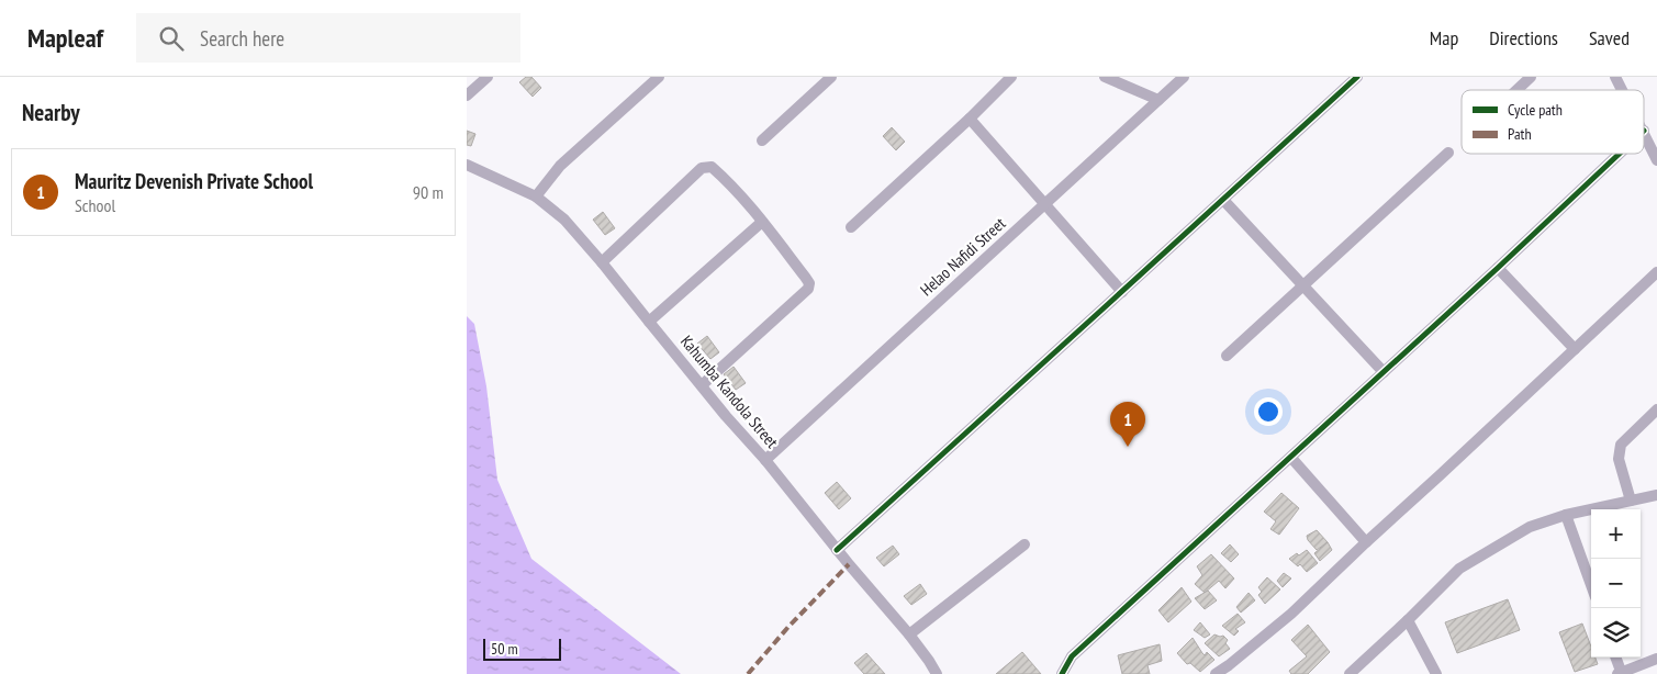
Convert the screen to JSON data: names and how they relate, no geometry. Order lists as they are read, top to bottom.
{
  "streets": {
    "street": ["Helao Nafidi Street", "Kahumba Kandola Street"]
  },
  "crossings": [
    ["Helao Nafidi Street", "Kahumba Kandola Street"]
  ],
  "legend": ["Cycle path", "Path"],
  "scale_bar": "50 m",
  "page": {
    "header": "Mapleaf",
    "search": "Search here",
    "nav": ["Map", "Directions", "Saved"],
    "heading": "Nearby",
    "list": [
      {
        "mark": "1",
        "name": "Mauritz Devenish Private School",
        "note": "School",
        "value": "90 m"
      }
    ],
    "pins": "1",
    "map_buttons": ["+", "−"],
    "scale": "50 m"
  }
}
